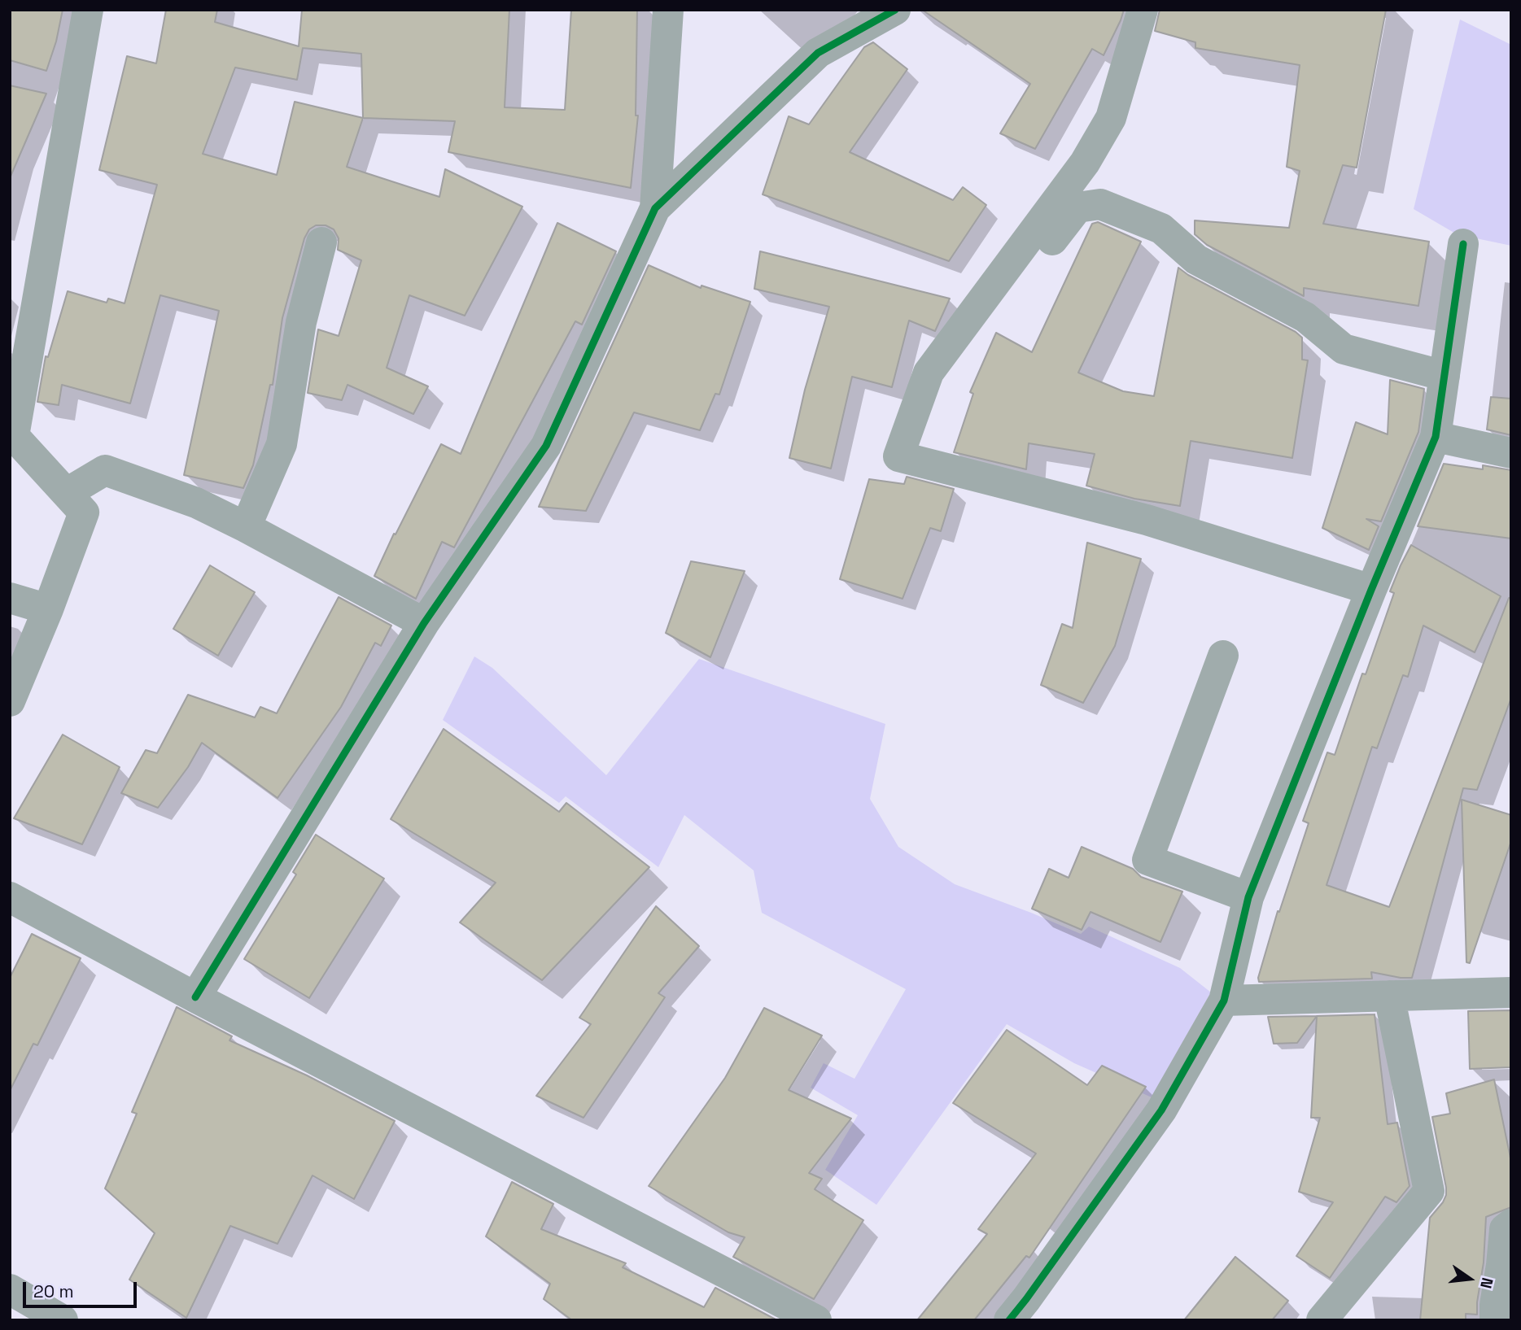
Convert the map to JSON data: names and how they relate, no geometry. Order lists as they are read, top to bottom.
{
  "scale_bar": "20 m",
  "north": "right"
}
